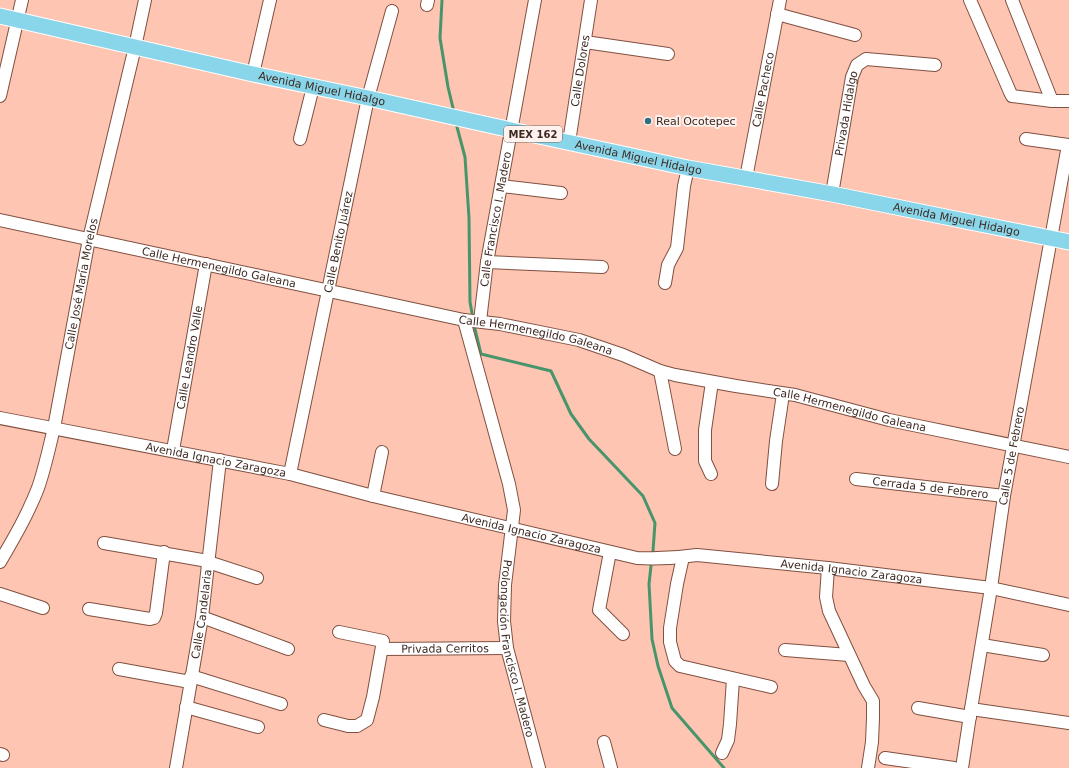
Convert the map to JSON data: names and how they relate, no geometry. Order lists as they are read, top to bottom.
{
  "streets": {
    "main road": ["Avenida Miguel Hidalgo", "MEX 162"],
    "street": [
      "Calle Dolores",
      "Calle Pacheco",
      "Privada Hidalgo",
      "Calle Francisco I. Madero",
      "Calle Benito Juárez",
      "Calle Hermenegildo Galeana",
      "Calle José María Morelos",
      "Calle Leandro Valle",
      "Calle 5 de Febrero",
      "Avenida Ignacio Zaragoza",
      "Cerrada 5 de Febrero",
      "Calle Candelaria",
      "Prolongación Francisco I. Madero",
      "Privada Cerritos"
    ]
  },
  "crossings": [
    ["Calle Dolores", "Avenida Miguel Hidalgo"],
    ["Avenida Miguel Hidalgo", "Calle Pacheco"],
    ["Avenida Miguel Hidalgo", "Privada Hidalgo"],
    ["Avenida Miguel Hidalgo", "Calle Francisco I. Madero"],
    ["Avenida Miguel Hidalgo", "Calle Benito Juárez"],
    ["Avenida Miguel Hidalgo", "Calle José María Morelos"],
    ["Avenida Miguel Hidalgo", "Calle 5 de Febrero"],
    ["Calle Francisco I. Madero", "Calle Hermenegildo Galeana"],
    ["Calle Benito Juárez", "Calle Hermenegildo Galeana"],
    ["Calle Benito Juárez", "Avenida Ignacio Zaragoza"],
    ["Calle Hermenegildo Galeana", "Calle José María Morelos"],
    ["Calle Hermenegildo Galeana", "Calle Leandro Valle"],
    ["Calle Hermenegildo Galeana", "Calle 5 de Febrero"],
    ["Calle José María Morelos", "Avenida Ignacio Zaragoza"],
    ["Calle Leandro Valle", "Avenida Ignacio Zaragoza"],
    ["Calle 5 de Febrero", "Avenida Ignacio Zaragoza"],
    ["Calle 5 de Febrero", "Cerrada 5 de Febrero"],
    ["Avenida Ignacio Zaragoza", "Calle Candelaria"],
    ["Avenida Ignacio Zaragoza", "Prolongación Francisco I. Madero"],
    ["Prolongación Francisco I. Madero", "Privada Cerritos"]
  ],
  "places": ["Real Ocotepec"]
}
